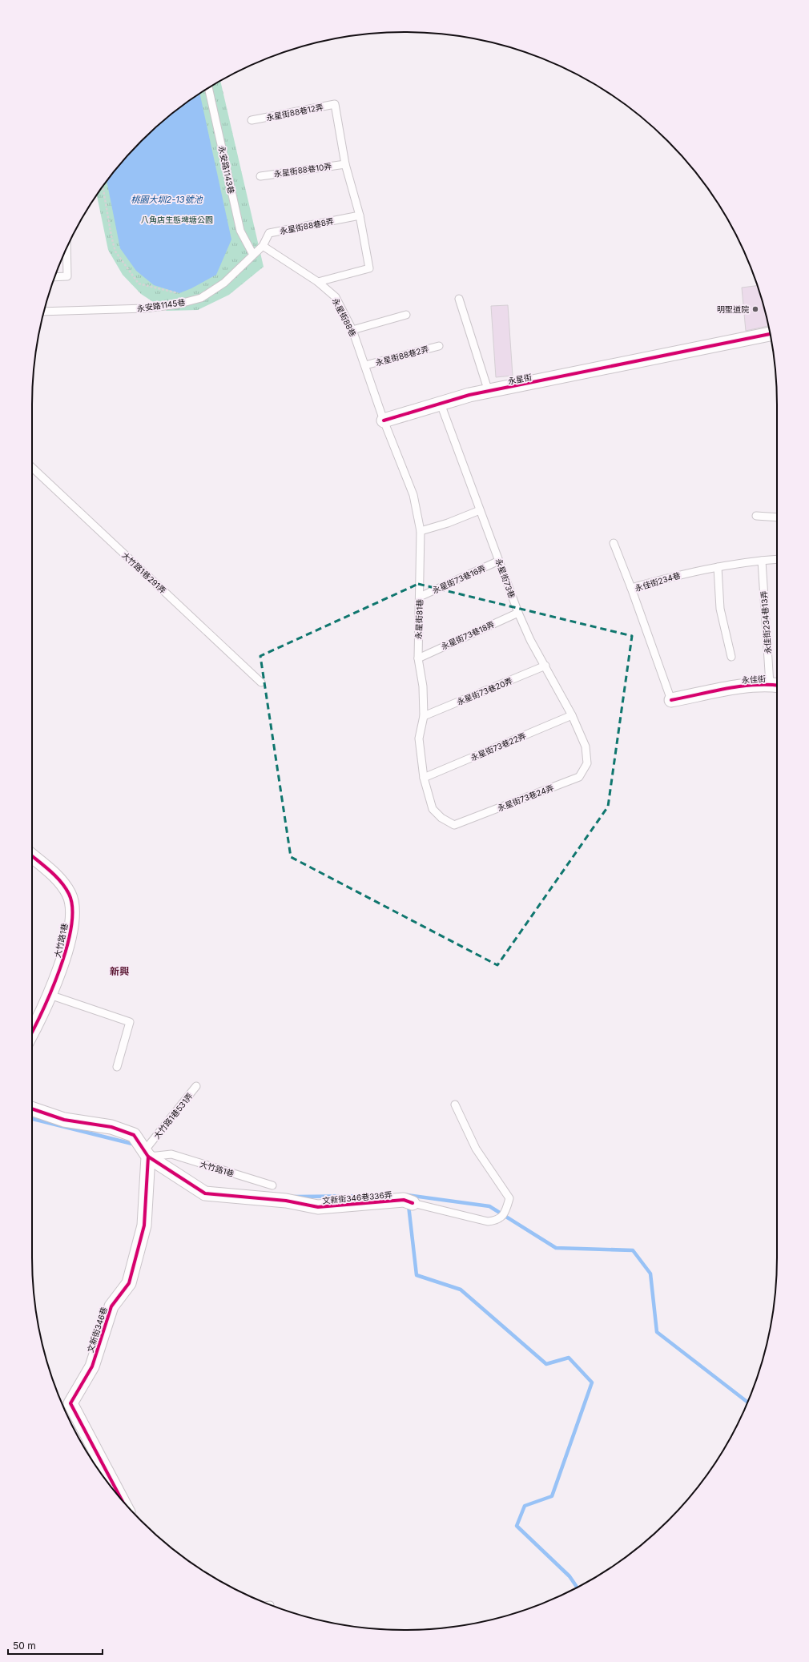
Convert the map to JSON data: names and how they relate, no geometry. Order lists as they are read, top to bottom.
{
  "streets": {
    "street": [
      "永星街",
      "永佳街",
      "大竹路1巷",
      "文新街346巷336弄",
      "文新街346巷"
    ],
    "lane": [
      "永星街88巷12弄",
      "永安路1143巷",
      "永星街88巷10弄",
      "永星街88巷8弄",
      "永安路1145巷",
      "永星街88巷",
      "永星街88巷2弄",
      "大竹路1巷291弄",
      "永星街73巷",
      "永星街73巷16弄",
      "永佳街234巷",
      "永星街81巷",
      "永佳街234巷13弄",
      "永星街73巷18弄",
      "永星街73巷20弄",
      "永星街73巷22弄",
      "永星街73巷24弄",
      "大竹路1巷531弄"
    ]
  },
  "crossings": [
    ["永星街88巷12弄", "永星街88巷10弄"],
    ["永安路1143巷", "永安路1145巷"],
    ["永星街88巷8弄", "永安路1145巷"],
    ["永星街88巷8弄", "永星街88巷"],
    ["永安路1145巷", "永星街88巷"],
    ["永星街88巷", "永星街88巷2弄"],
    ["永星街88巷", "永星街"],
    ["永星街88巷", "永星街81巷"],
    ["永星街", "永星街73巷"],
    ["永星街", "永星街81巷"],
    ["永星街73巷", "永星街73巷16弄"],
    ["永星街73巷", "永星街73巷18弄"],
    ["永星街73巷", "永星街73巷20弄"],
    ["永星街73巷", "永星街73巷22弄"],
    ["永星街73巷", "永星街73巷24弄"],
    ["永星街73巷16弄", "永星街81巷"],
    ["永佳街234巷", "永佳街234巷13弄"],
    ["永佳街234巷", "永佳街"],
    ["永星街81巷", "永星街73巷18弄"],
    ["永星街81巷", "永星街73巷20弄"],
    ["永星街81巷", "永星街73巷22弄"],
    ["永星街81巷", "永星街73巷24弄"],
    ["永佳街234巷13弄", "永佳街"],
    ["大竹路1巷", "大竹路1巷531弄"],
    ["大竹路1巷", "文新街346巷336弄"],
    ["大竹路1巷", "文新街346巷"],
    ["大竹路1巷531弄", "文新街346巷336弄"],
    ["大竹路1巷531弄", "文新街346巷"],
    ["文新街346巷336弄", "文新街346巷"]
  ],
  "districts": ["新興"],
  "water": ["桃園大圳2-13號池"],
  "parks": ["八角店生態埤塘公園"],
  "places": ["明聖道院"],
  "scale_bar": "50 m"
}
